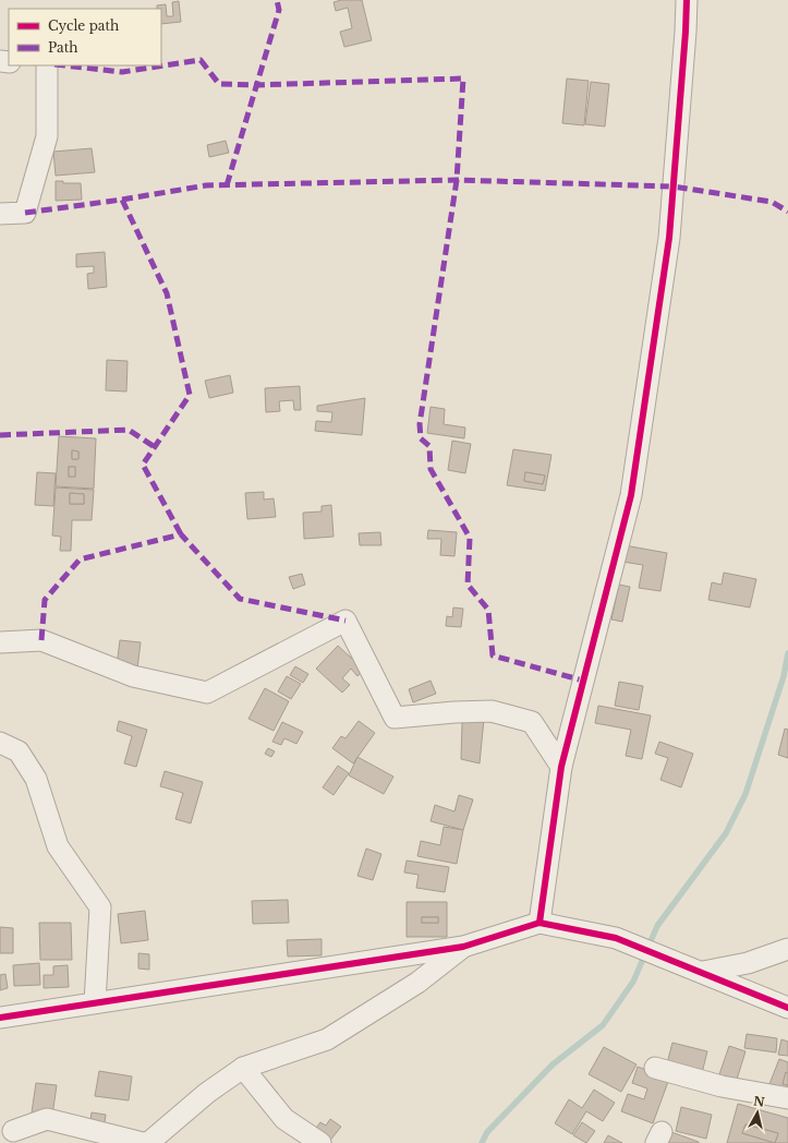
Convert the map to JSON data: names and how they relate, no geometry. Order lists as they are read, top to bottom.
{
  "legend": ["Cycle path", "Path"],
  "north": "top"
}
